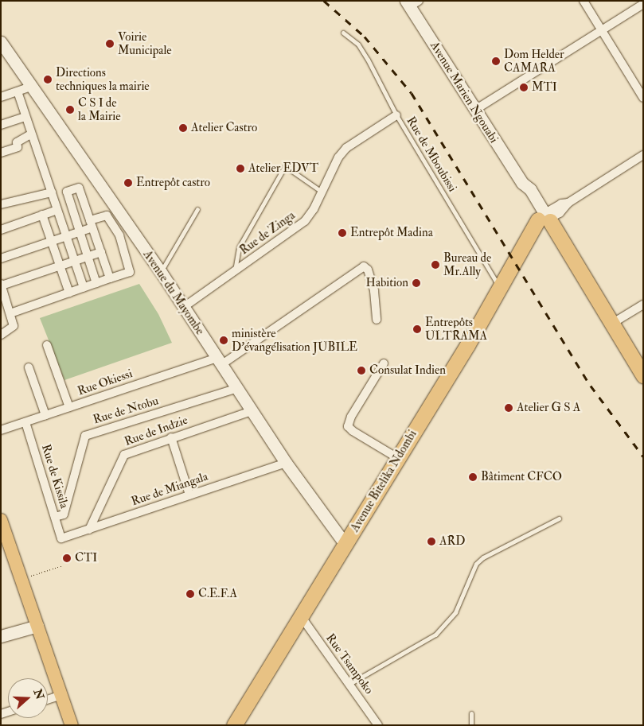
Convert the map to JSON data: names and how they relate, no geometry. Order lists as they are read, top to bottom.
{
  "streets": {
    "highway": ["Avenue Marien Ngouabi", "Avenue Bitelika Ndombi"],
    "street": [
      "Rue de Zinga",
      "Avenue du Mayombe",
      "Rue Okiessi",
      "Rue de Ntobu",
      "Rue de Indzie",
      "Rue de Kissila",
      "Rue de Miangala",
      "Rue Tsampoko"
    ],
    "lane": ["Rue de Mboubissi"]
  },
  "crossings": [
    ["Avenue Marien Ngouabi", "Avenue Bitelika Ndombi"],
    ["Rue de Mboubissi", "Rue de Zinga"],
    ["Rue de Mboubissi", "Avenue Bitelika Ndombi"],
    ["Rue de Zinga", "Avenue du Mayombe"],
    ["Avenue du Mayombe", "Rue Okiessi"],
    ["Avenue du Mayombe", "Rue de Ntobu"],
    ["Avenue du Mayombe", "Rue de Indzie"],
    ["Avenue du Mayombe", "Avenue Bitelika Ndombi"],
    ["Avenue du Mayombe", "Rue de Miangala"],
    ["Rue Okiessi", "Rue de Kissila"],
    ["Rue de Ntobu", "Rue de Kissila"],
    ["Rue de Indzie", "Rue de Miangala"],
    ["Rue de Kissila", "Rue de Miangala"],
    ["Avenue Bitelika Ndombi", "Rue Tsampoko"]
  ],
  "places": [
    "Voirie Municipale",
    "Dom Helder CAMARA",
    "Directions techniques la mairie",
    "MTI",
    "C S I de la Mairie",
    "Atelier Castro",
    "Atelier EDVT",
    "Entrepôt castro",
    "Entrepôt Madina",
    "Bureau de Mr.Ally",
    "Habition",
    "Entrepôts ULTRAMA",
    "ministère D'évangélisation JUBILE",
    "Consulat Indien",
    "Atelier G S A",
    "Bâtiment CFCO",
    "ARD",
    "CTI",
    "C.E.F.A"
  ],
  "north": "right"
}
